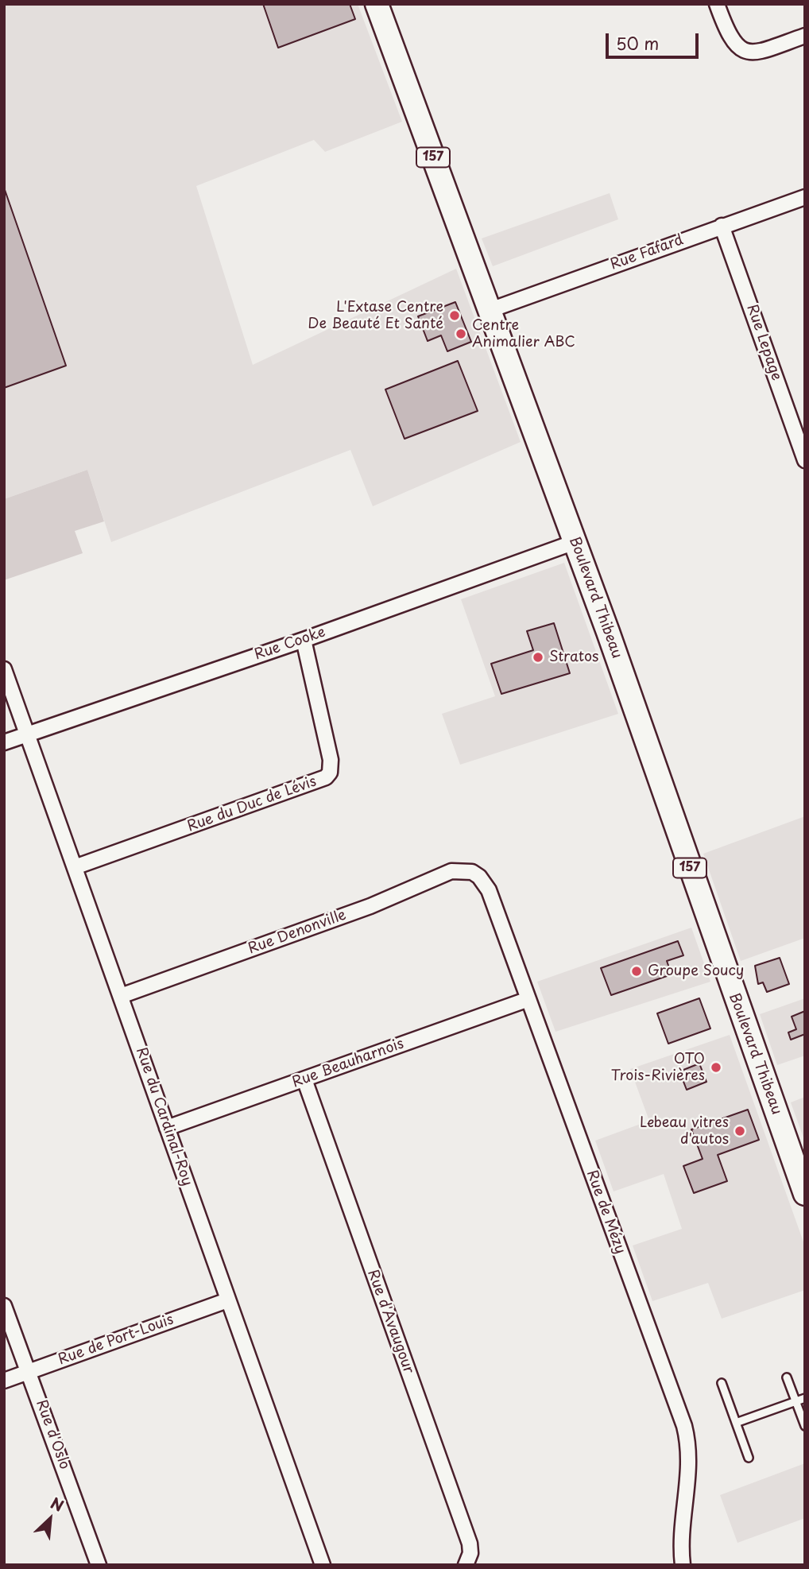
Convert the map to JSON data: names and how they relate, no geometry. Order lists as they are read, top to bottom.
{
  "streets": {
    "main road": ["157", "Boulevard Thibeau"],
    "street": [
      "Rue Fafard",
      "Rue Lepage",
      "Rue Cooke",
      "Rue du Duc de Lévis",
      "Rue Denonville",
      "Rue Beauharnois",
      "Rue du Cardinal-Roy",
      "Rue de Mézy",
      "Rue d'Avaugour",
      "Rue de Port-Louis",
      "Rue d'Oslo"
    ]
  },
  "crossings": [
    ["Rue Fafard", "Rue Lepage"],
    ["Rue Fafard", "Boulevard Thibeau"],
    ["Boulevard Thibeau", "Rue Cooke"],
    ["Rue Cooke", "Rue du Duc de Lévis"],
    ["Rue Cooke", "Rue du Cardinal-Roy"],
    ["Rue du Duc de Lévis", "Rue du Cardinal-Roy"],
    ["Rue Denonville", "Rue du Cardinal-Roy"],
    ["Rue Denonville", "Rue de Mézy"],
    ["Rue Beauharnois", "Rue du Cardinal-Roy"],
    ["Rue Beauharnois", "Rue de Mézy"],
    ["Rue Beauharnois", "Rue d'Avaugour"],
    ["Rue du Cardinal-Roy", "Rue de Port-Louis"],
    ["Rue de Port-Louis", "Rue d'Oslo"]
  ],
  "places": [
    "L'Extase Centre De Beauté Et Santé",
    "Centre Animalier ABC",
    "Stratos",
    "Groupe Soucy",
    "OTO Trois-Rivières",
    "Lebeau vitres d'autos"
  ],
  "scale_bar": "50 m",
  "north": "top right"
}
